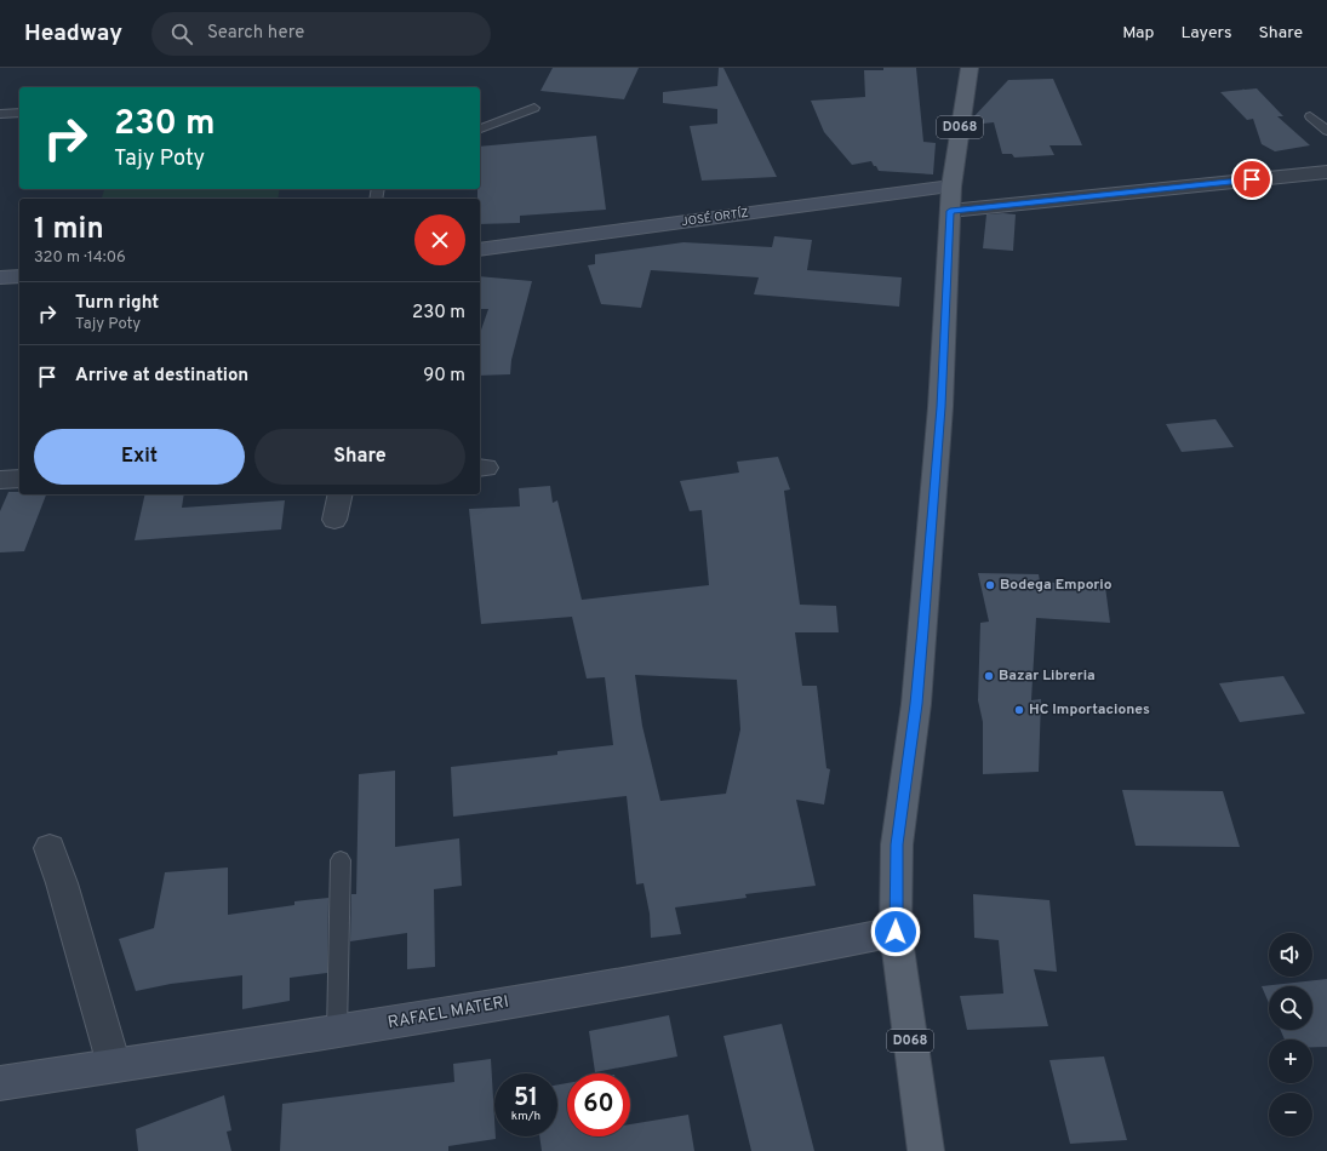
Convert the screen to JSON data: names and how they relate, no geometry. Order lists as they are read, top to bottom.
{
  "streets": {
    "main road": ["D068", "JOSÉ ORTÍZ", "RAFAEL MATERI"]
  },
  "crossings": [
    ["D068", "JOSÉ ORTÍZ"],
    ["D068", "RAFAEL MATERI"]
  ],
  "places": ["Bodega Emporio", "Bazar Libreria", "HC Importaciones"],
  "page": {
    "header": "Headway",
    "search": "Search here",
    "nav": ["Map", "Layers", "Share"],
    "turn": ["230 m", "Tajy Poty"],
    "heading": ["1 min", "320 m · 14:06"],
    "list": [
      {
        "name": "Turn right",
        "note": "Tajy Poty",
        "value": "230 m"
      },
      {
        "name": "Arrive at destination",
        "value": "90 m"
      }
    ],
    "buttons": ["Exit", "Share"],
    "map_buttons": ["+", "−"],
    "speed": "51 km/h",
    "limit": "60"
  }
}
